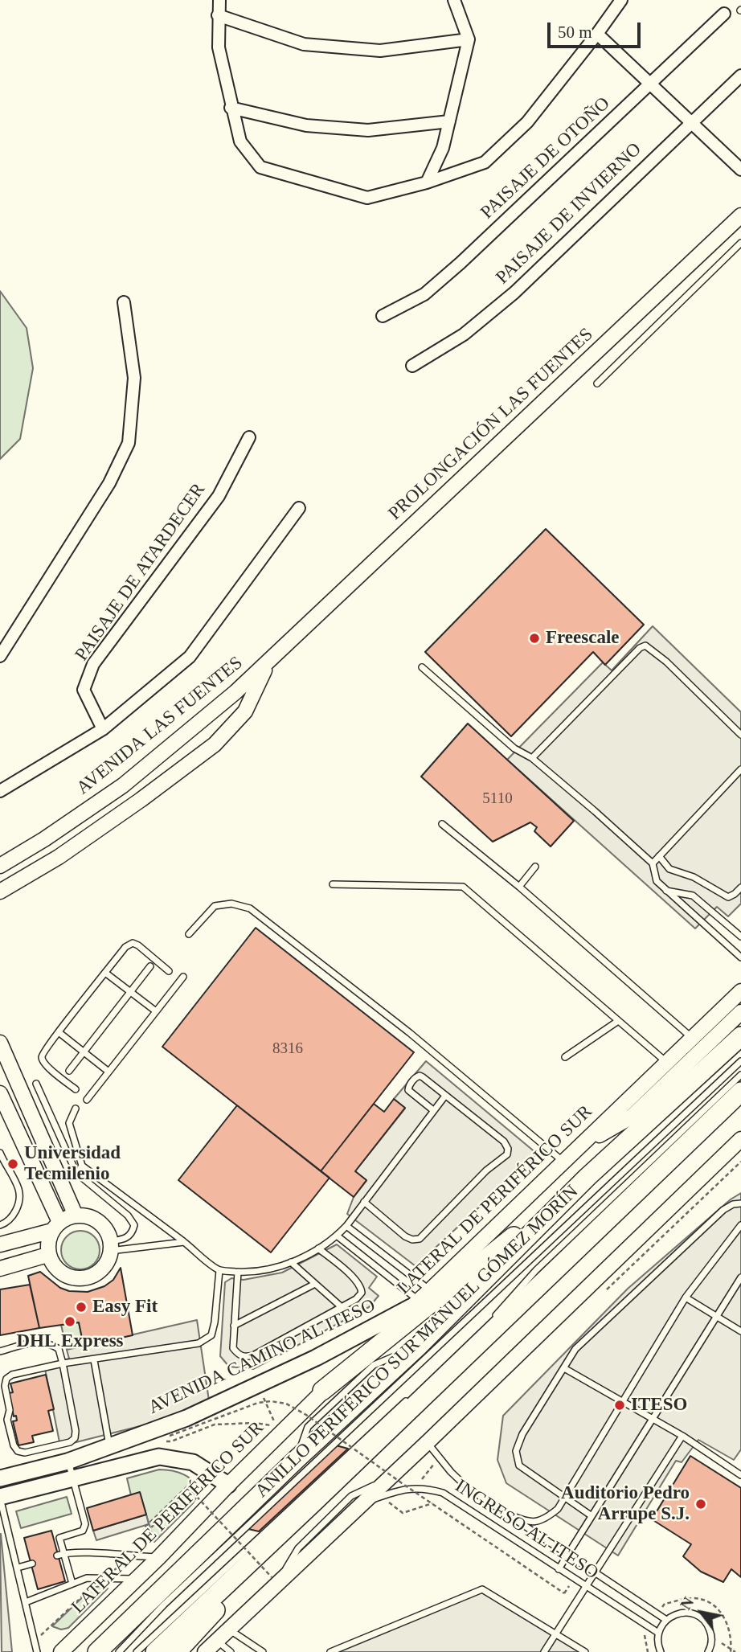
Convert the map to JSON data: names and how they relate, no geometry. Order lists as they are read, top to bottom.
{
  "streets": {
    "highway": ["ANILLO PERIFÉRICO SUR MANUEL GÓMEZ MORÍN"],
    "main road": ["AVENIDA CAMINO AL ITESO"],
    "street": [
      "PAISAJE DE OTOÑO",
      "PAISAJE DE INVIERNO",
      "PROLONGACIÓN LAS FUENTES",
      "PAISAJE DE ATARDECER",
      "AVENIDA LAS FUENTES",
      "LATERAL DE PERIFÉRICO SUR"
    ],
    "lane": ["INGRESO AL ITESO"]
  },
  "crossings": [
    ["PROLONGACIÓN LAS FUENTES", "AVENIDA LAS FUENTES"],
    ["LATERAL DE PERIFÉRICO SUR", "AVENIDA CAMINO AL ITESO"]
  ],
  "places": [
    "Freescale",
    "Universidad Tecmilenio",
    "Easy Fit",
    "DHL Express",
    "ITESO",
    "Auditorio Pedro Arrupe S.J."
  ],
  "house_numbers": ["5110", "8316"],
  "scale_bar": "50 m",
  "north": "top left"
}
